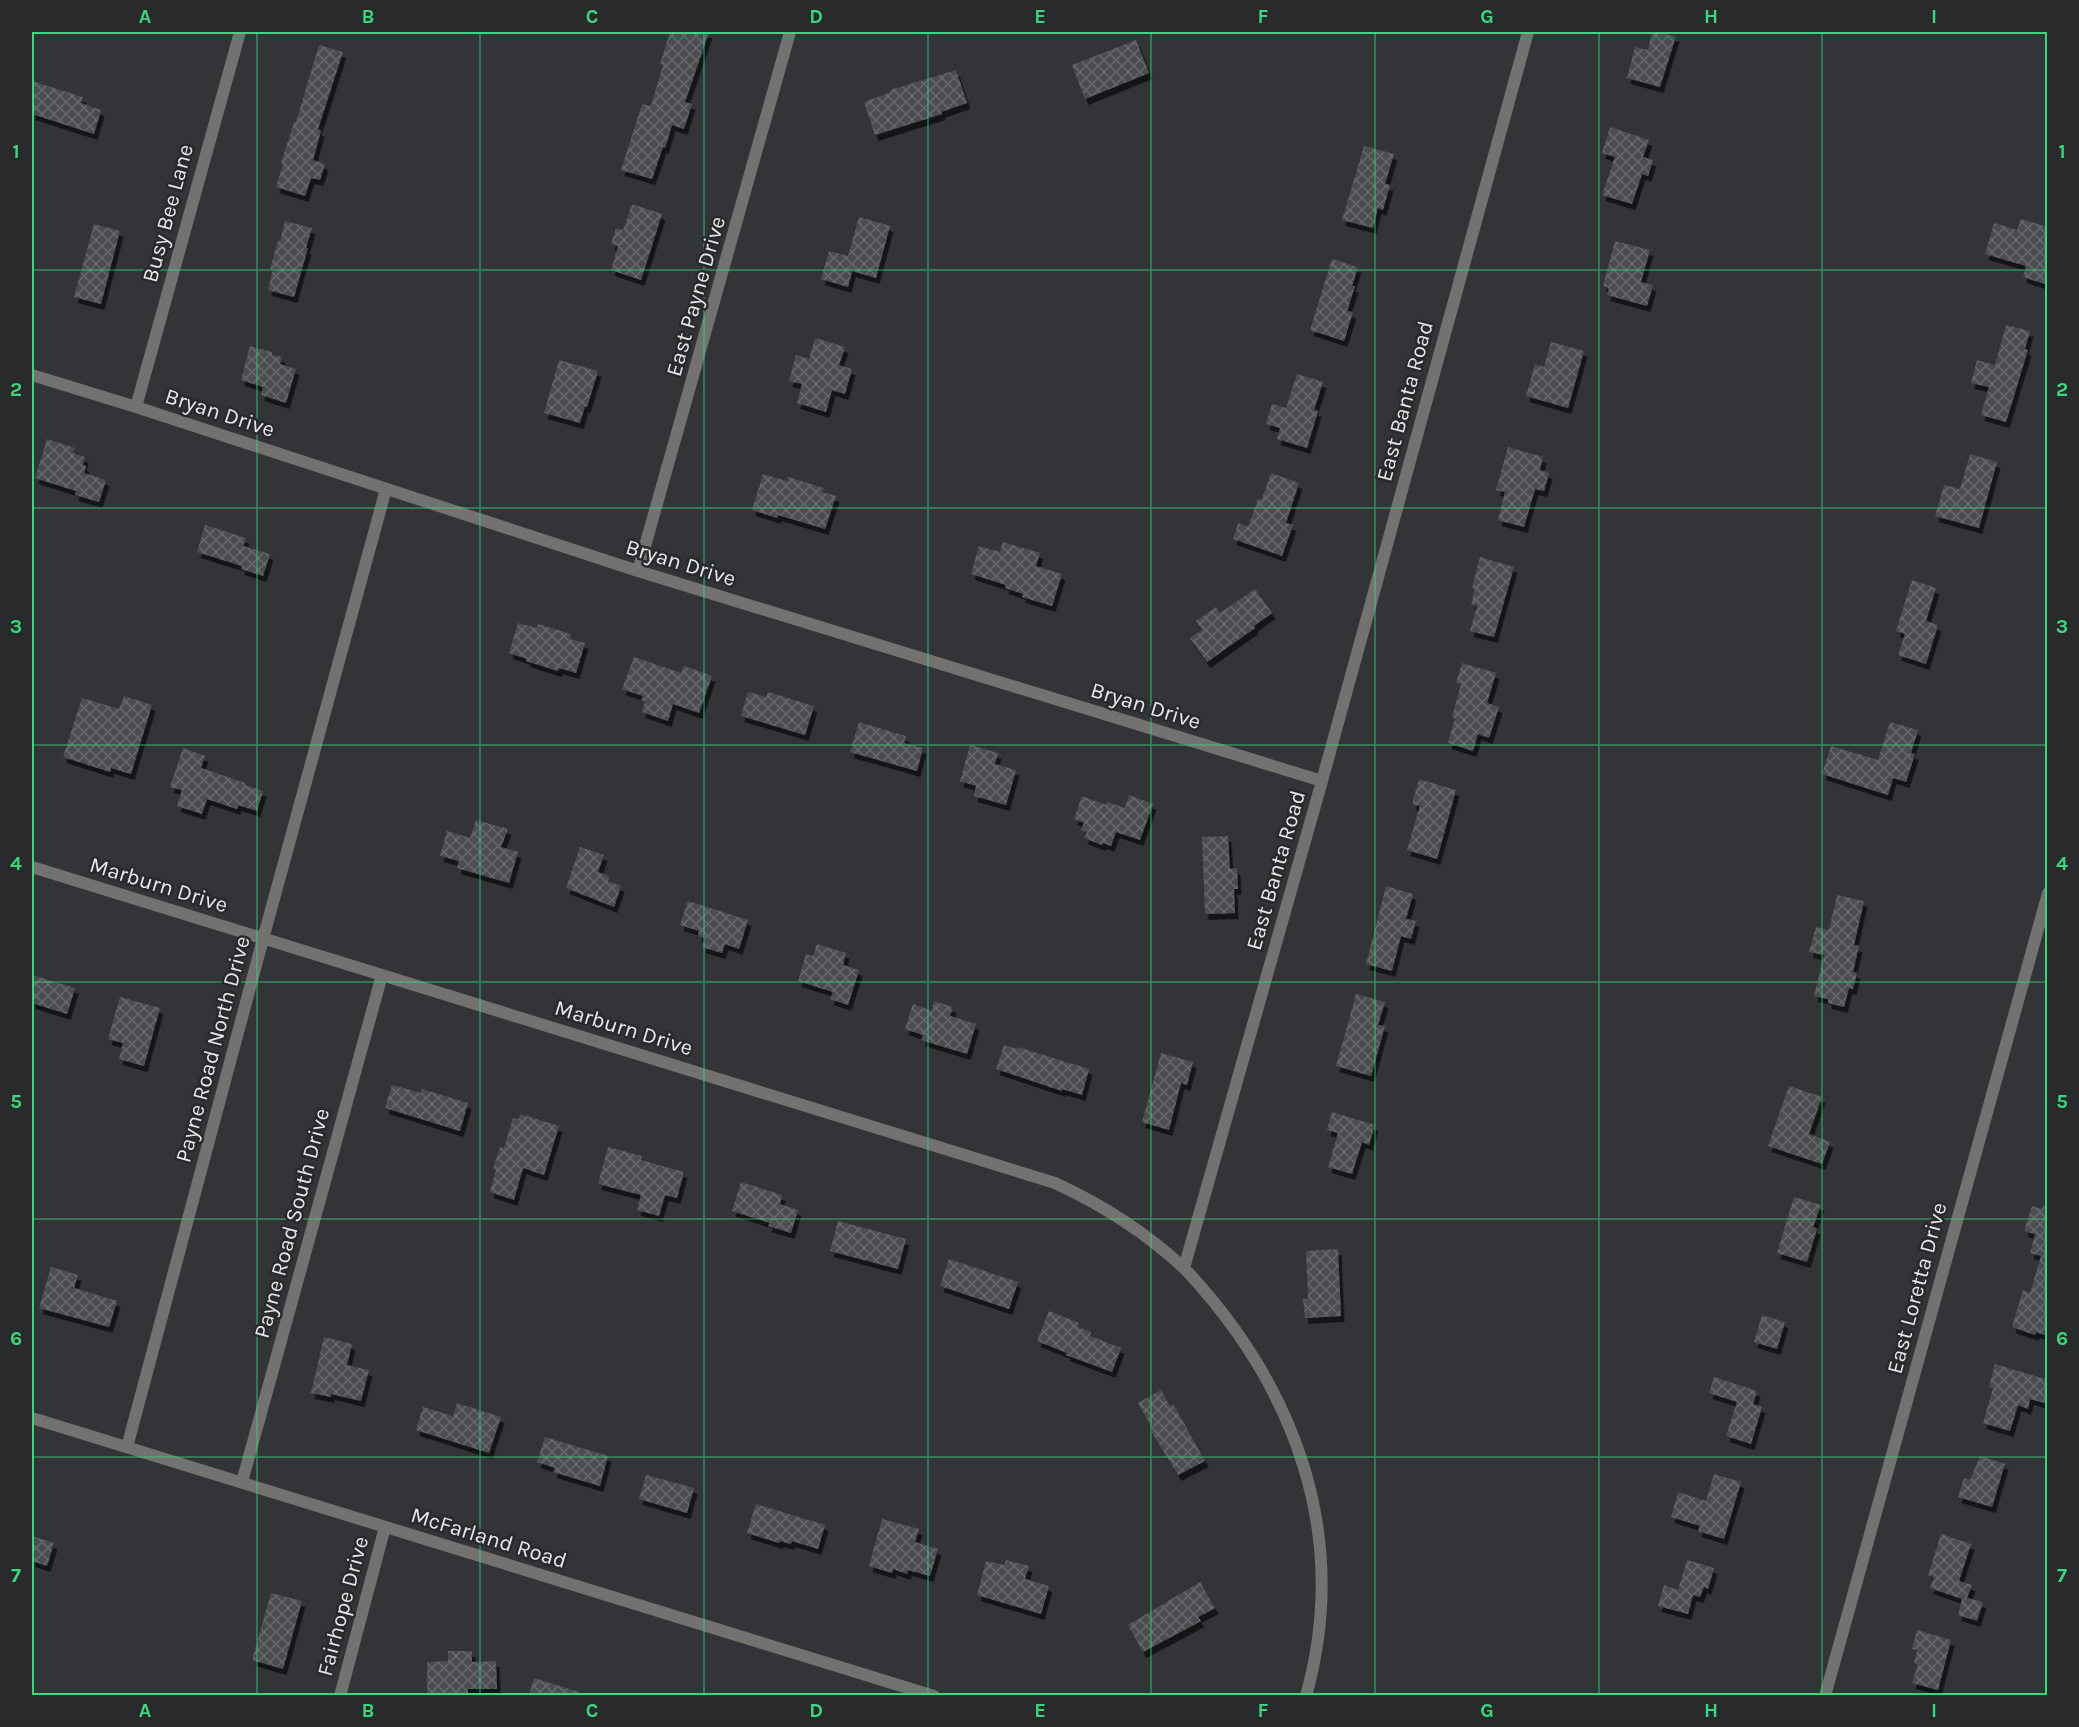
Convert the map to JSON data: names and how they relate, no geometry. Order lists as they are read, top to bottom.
{
  "streets": {
    "street": [
      "Busy Bee Lane",
      "East Payne Drive",
      "East Banta Road",
      "Bryan Drive",
      "Marburn Drive",
      "Payne Road North Drive",
      "Payne Road South Drive",
      "East Loretta Drive",
      "McFarland Road",
      "Fairhope Drive"
    ]
  },
  "crossings": [
    ["Busy Bee Lane", "Bryan Drive"],
    ["East Payne Drive", "Bryan Drive"],
    ["East Banta Road", "Bryan Drive"],
    ["East Banta Road", "Marburn Drive"],
    ["Bryan Drive", "Payne Road North Drive"],
    ["Marburn Drive", "Payne Road North Drive"],
    ["Marburn Drive", "Payne Road South Drive"],
    ["Payne Road North Drive", "McFarland Road"],
    ["Payne Road South Drive", "McFarland Road"],
    ["McFarland Road", "Fairhope Drive"]
  ],
  "grid": {
    "columns": [
      "A",
      "B",
      "C",
      "D",
      "E",
      "F",
      "G",
      "H",
      "I"
    ],
    "rows": [
      "1",
      "2",
      "3",
      "4",
      "5",
      "6",
      "7"
    ]
  }
}
